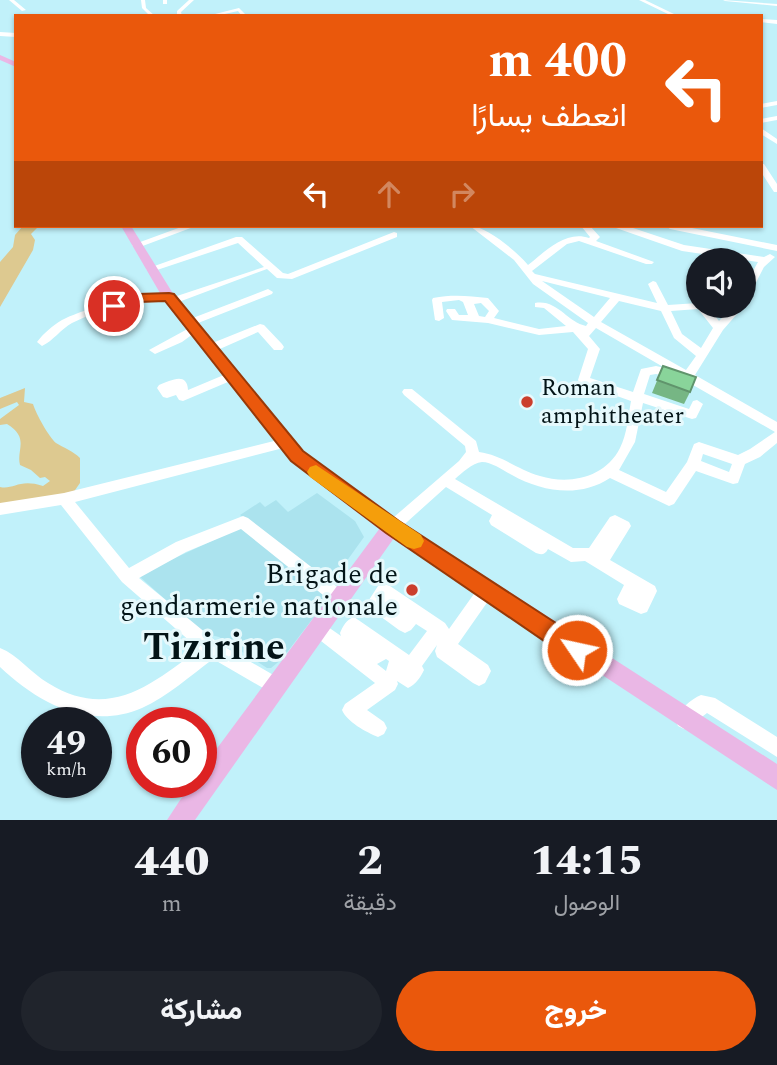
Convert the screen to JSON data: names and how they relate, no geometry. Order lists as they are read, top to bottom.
{
  "districts": ["Tizirine"],
  "places": ["Roman amphitheater", "Brigade de gendarmerie nationale"],
  "page": {
    "turn": ["400 m", "انعطف يسارًا"],
    "speed": "49 km/h",
    "limit": "60",
    "eta": [
      "14:15",
      "الوصول",
      "2",
      "دقيقة",
      "440",
      "m"
    ],
    "buttons": ["خروج", "مشاركة"]
  }
}
